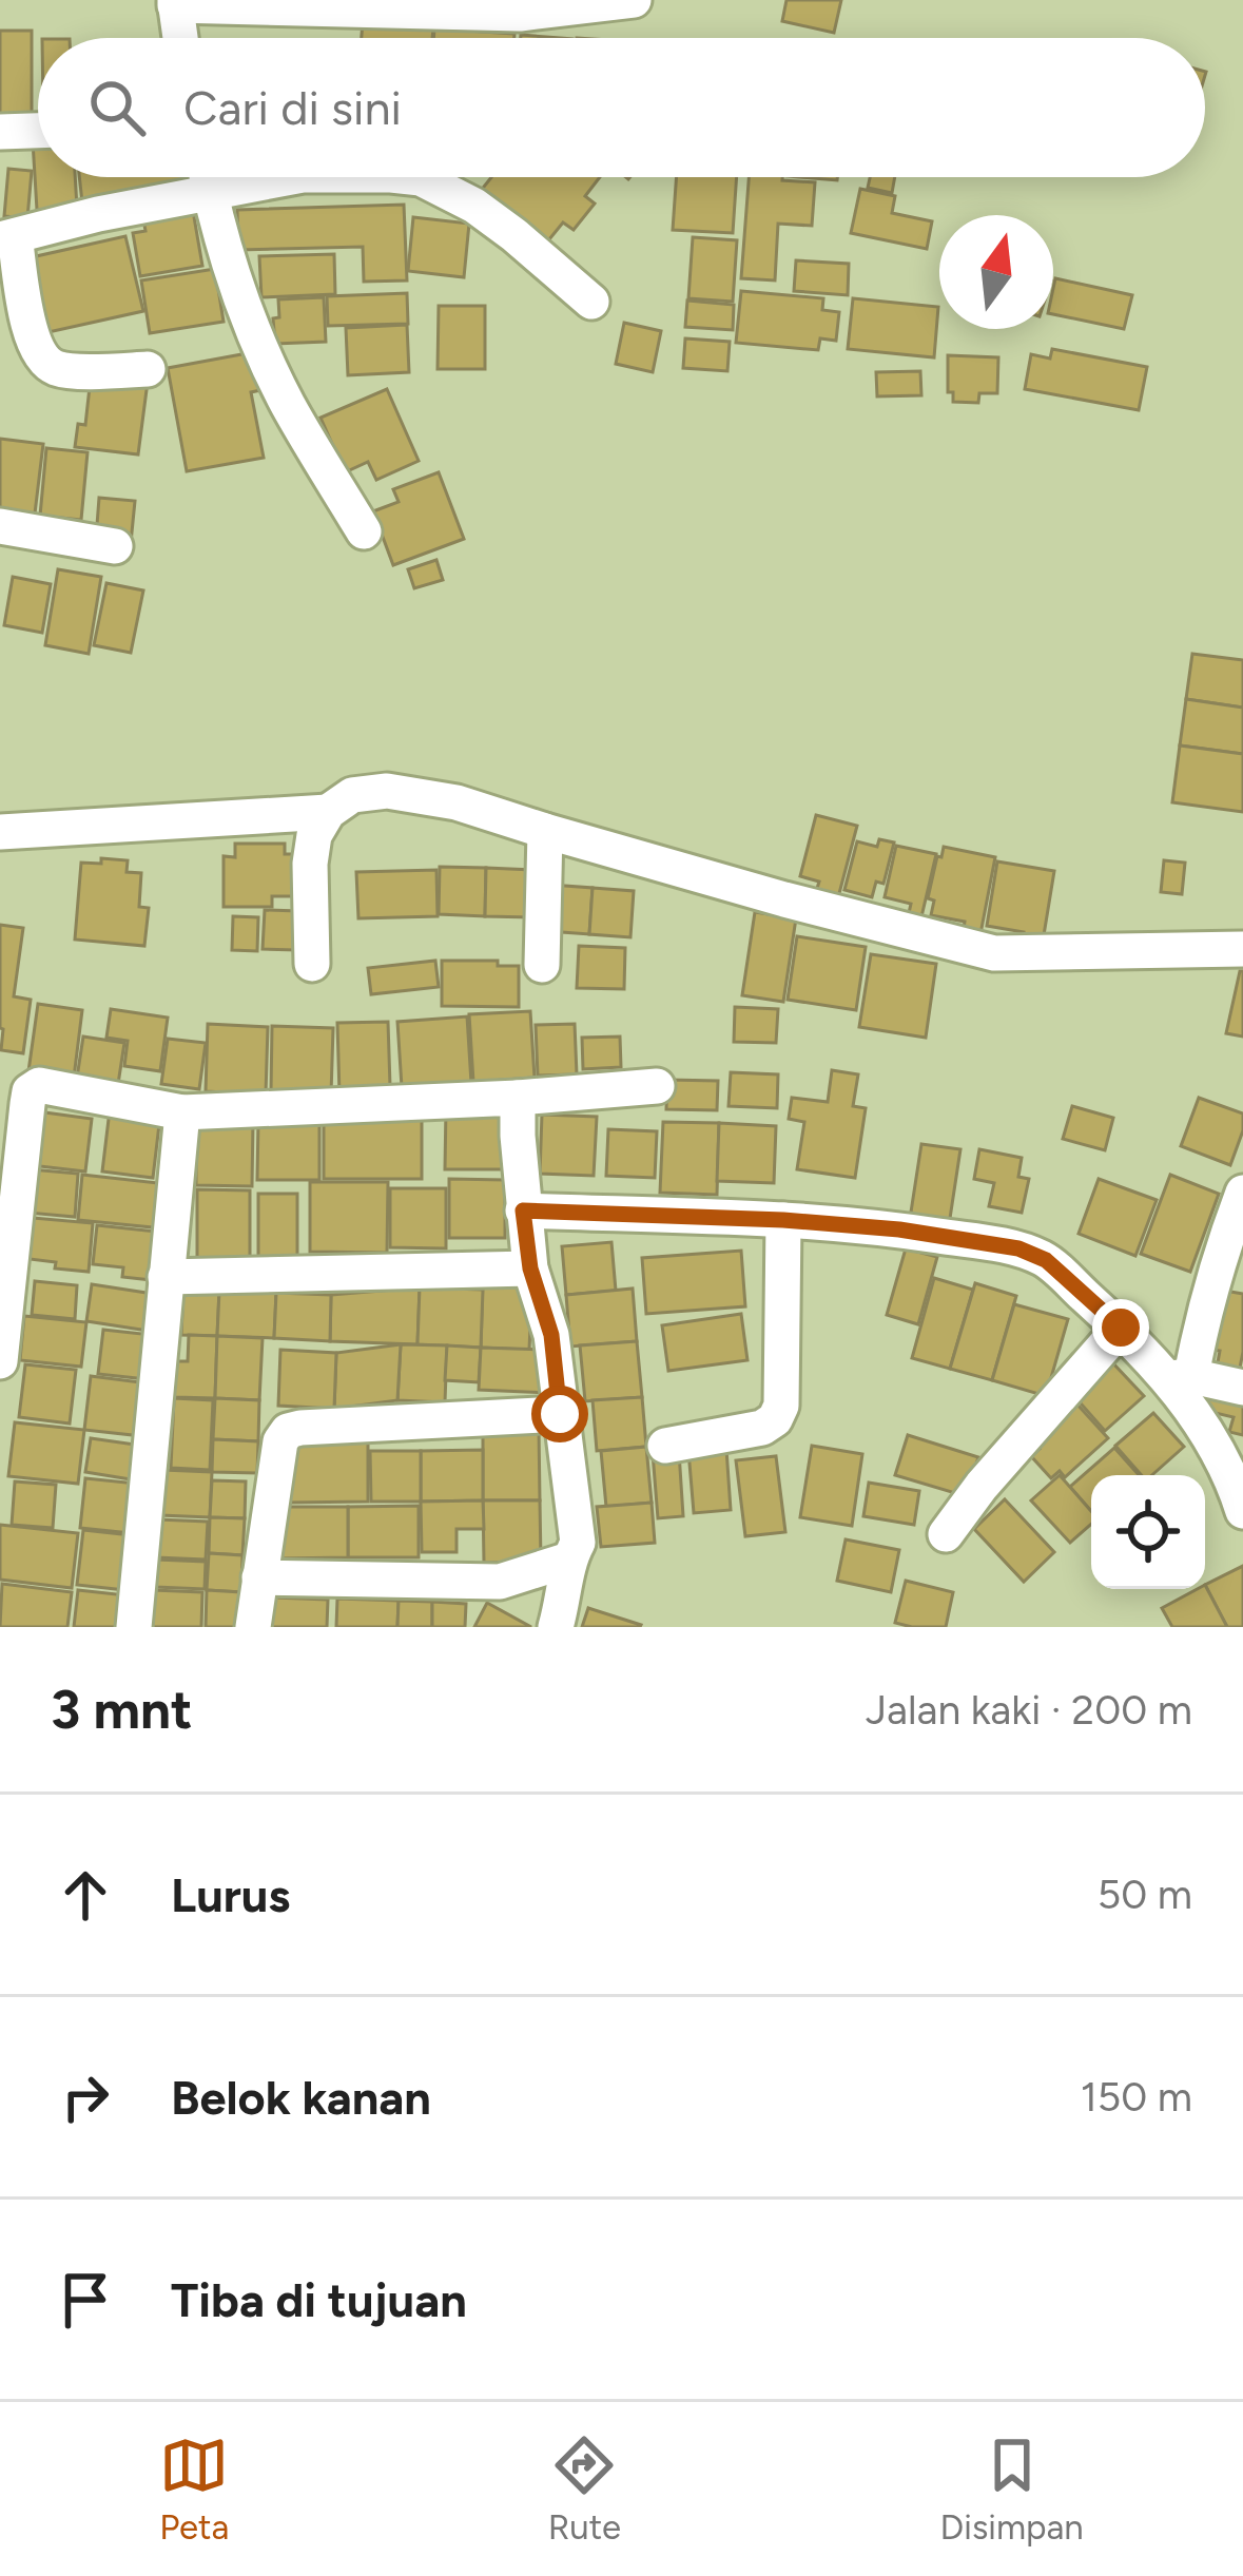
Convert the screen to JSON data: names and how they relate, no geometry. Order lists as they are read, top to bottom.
{
  "north": "top",
  "page": {
    "search": "Cari di sini",
    "heading": ["3 mnt", "Jalan kaki · 200 m"],
    "list": [
      ["Lurus", "50 m"],
      ["Belok kanan", "150 m"],
      "Tiba di tujuan"
    ],
    "nav": ["Peta", "Rute", "Disimpan"]
  }
}
